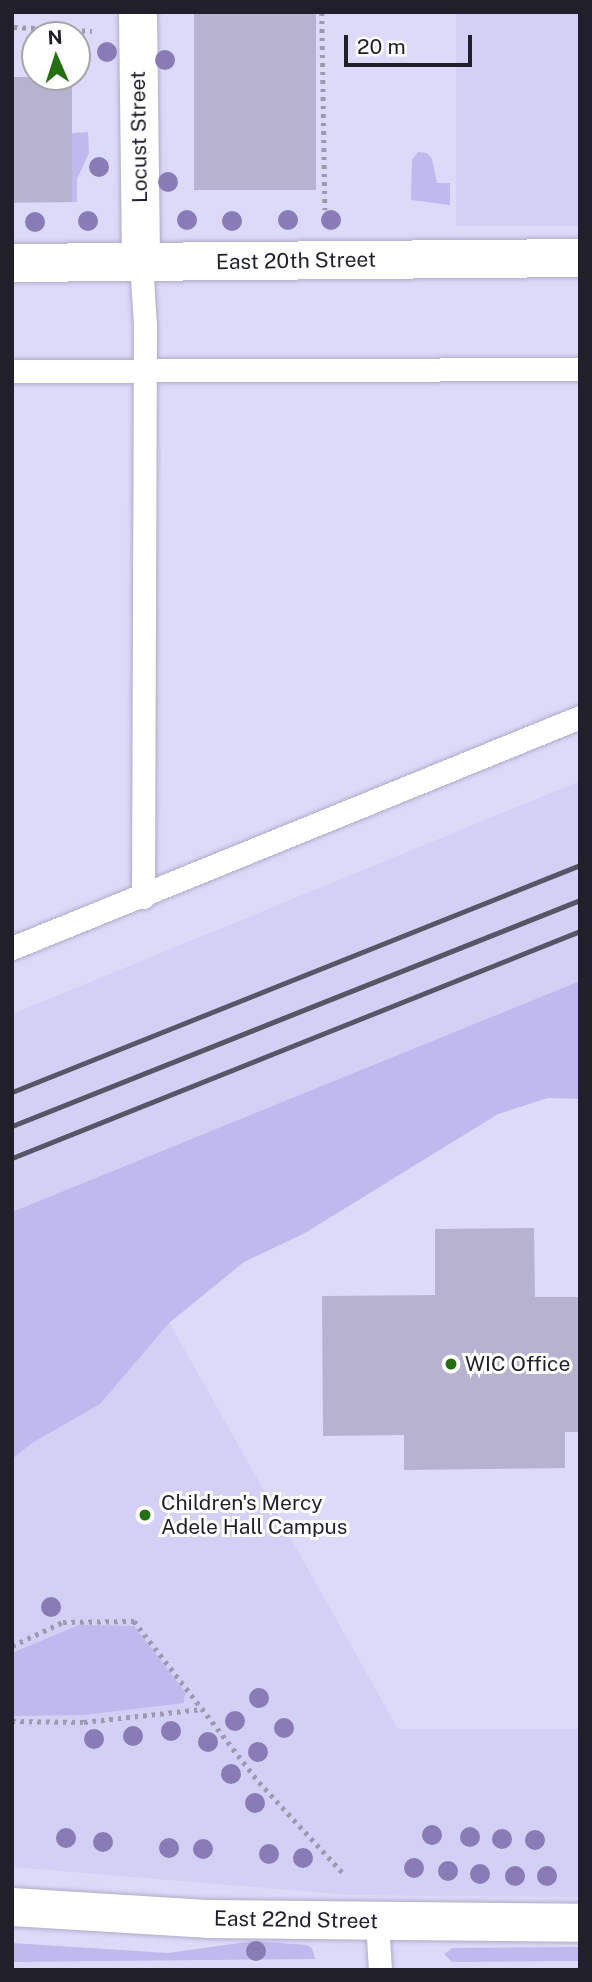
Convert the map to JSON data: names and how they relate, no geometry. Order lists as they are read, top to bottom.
{
  "streets": {
    "street": ["Locust Street", "East 20th Street", "East 22nd Street"]
  },
  "crossings": [
    ["Locust Street", "East 20th Street"]
  ],
  "places": ["WIC Office", "Children's Mercy Adele Hall Campus"],
  "scale_bar": "20 m",
  "north": "top"
}
